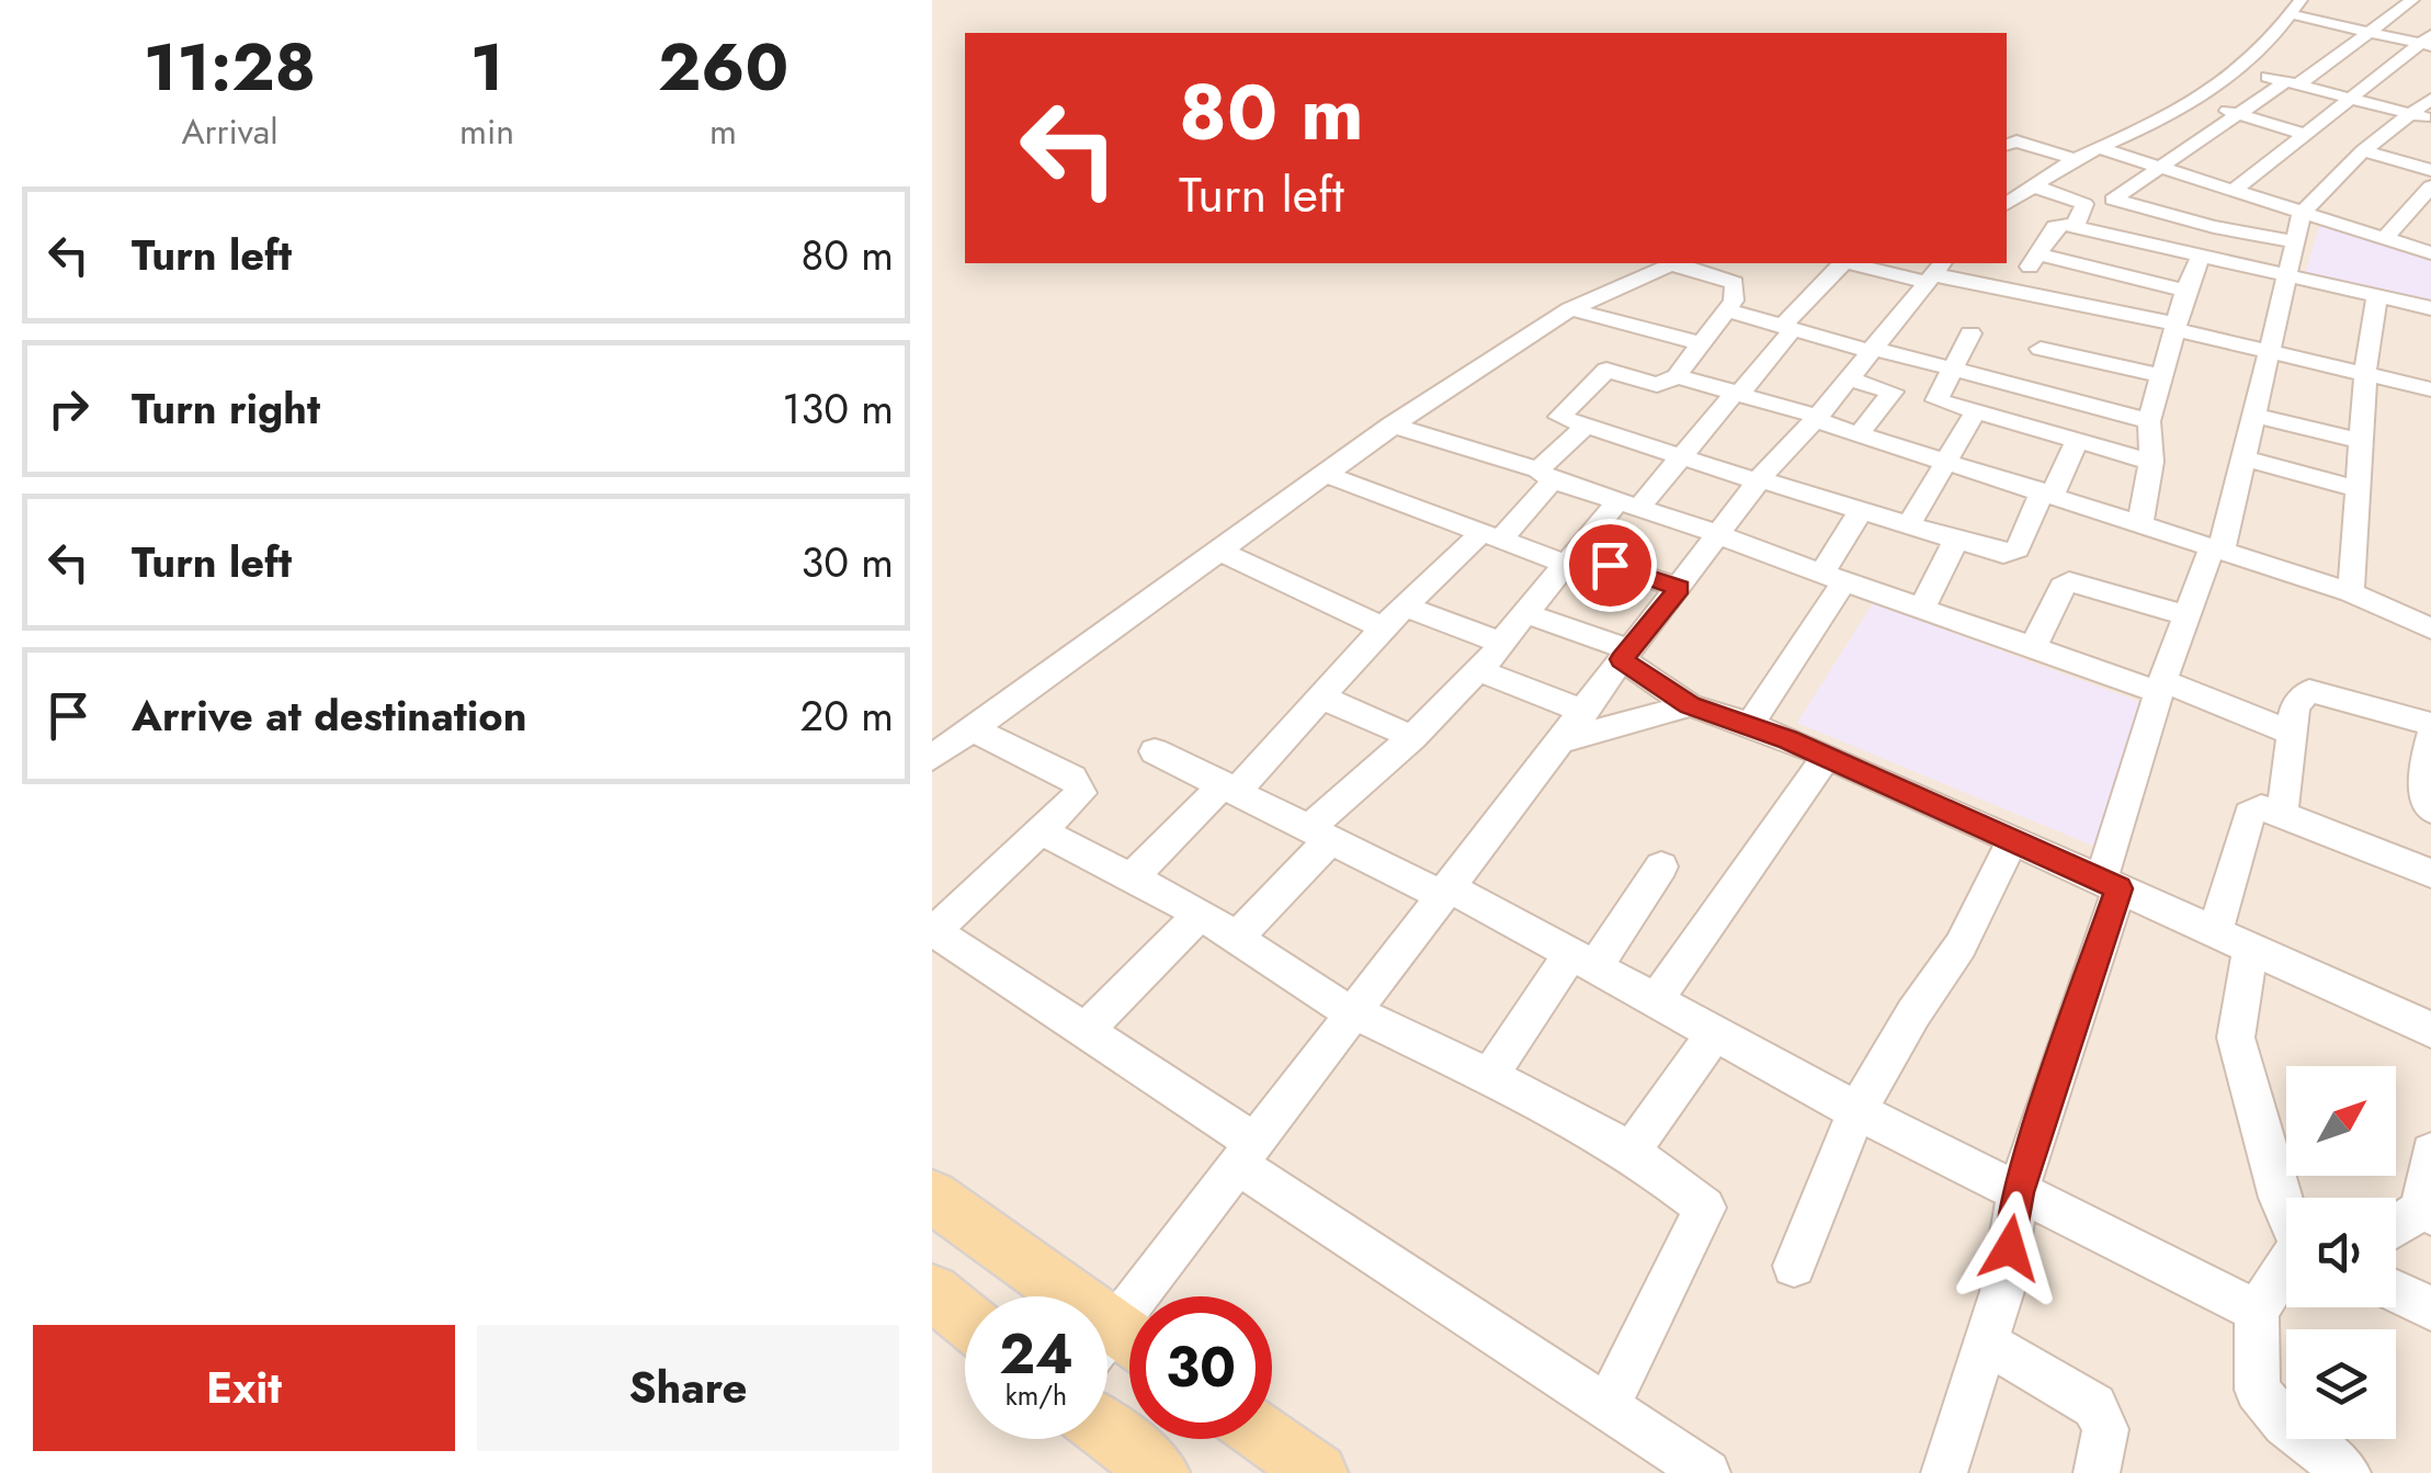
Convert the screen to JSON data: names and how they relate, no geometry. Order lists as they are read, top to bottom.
{
  "north": "top right",
  "page": {
    "eta": [
      "11:28",
      "Arrival",
      "1",
      "min",
      "260",
      "m"
    ],
    "turn": ["80 m", "Turn left"],
    "list": [
      {
        "name": "Turn left",
        "value": "80 m"
      },
      {
        "name": "Turn right",
        "value": "130 m"
      },
      {
        "name": "Turn left",
        "value": "30 m"
      },
      {
        "name": "Arrive at destination",
        "value": "20 m"
      }
    ],
    "speed": "24 km/h",
    "limit": "30",
    "buttons": ["Exit", "Share"]
  }
}
